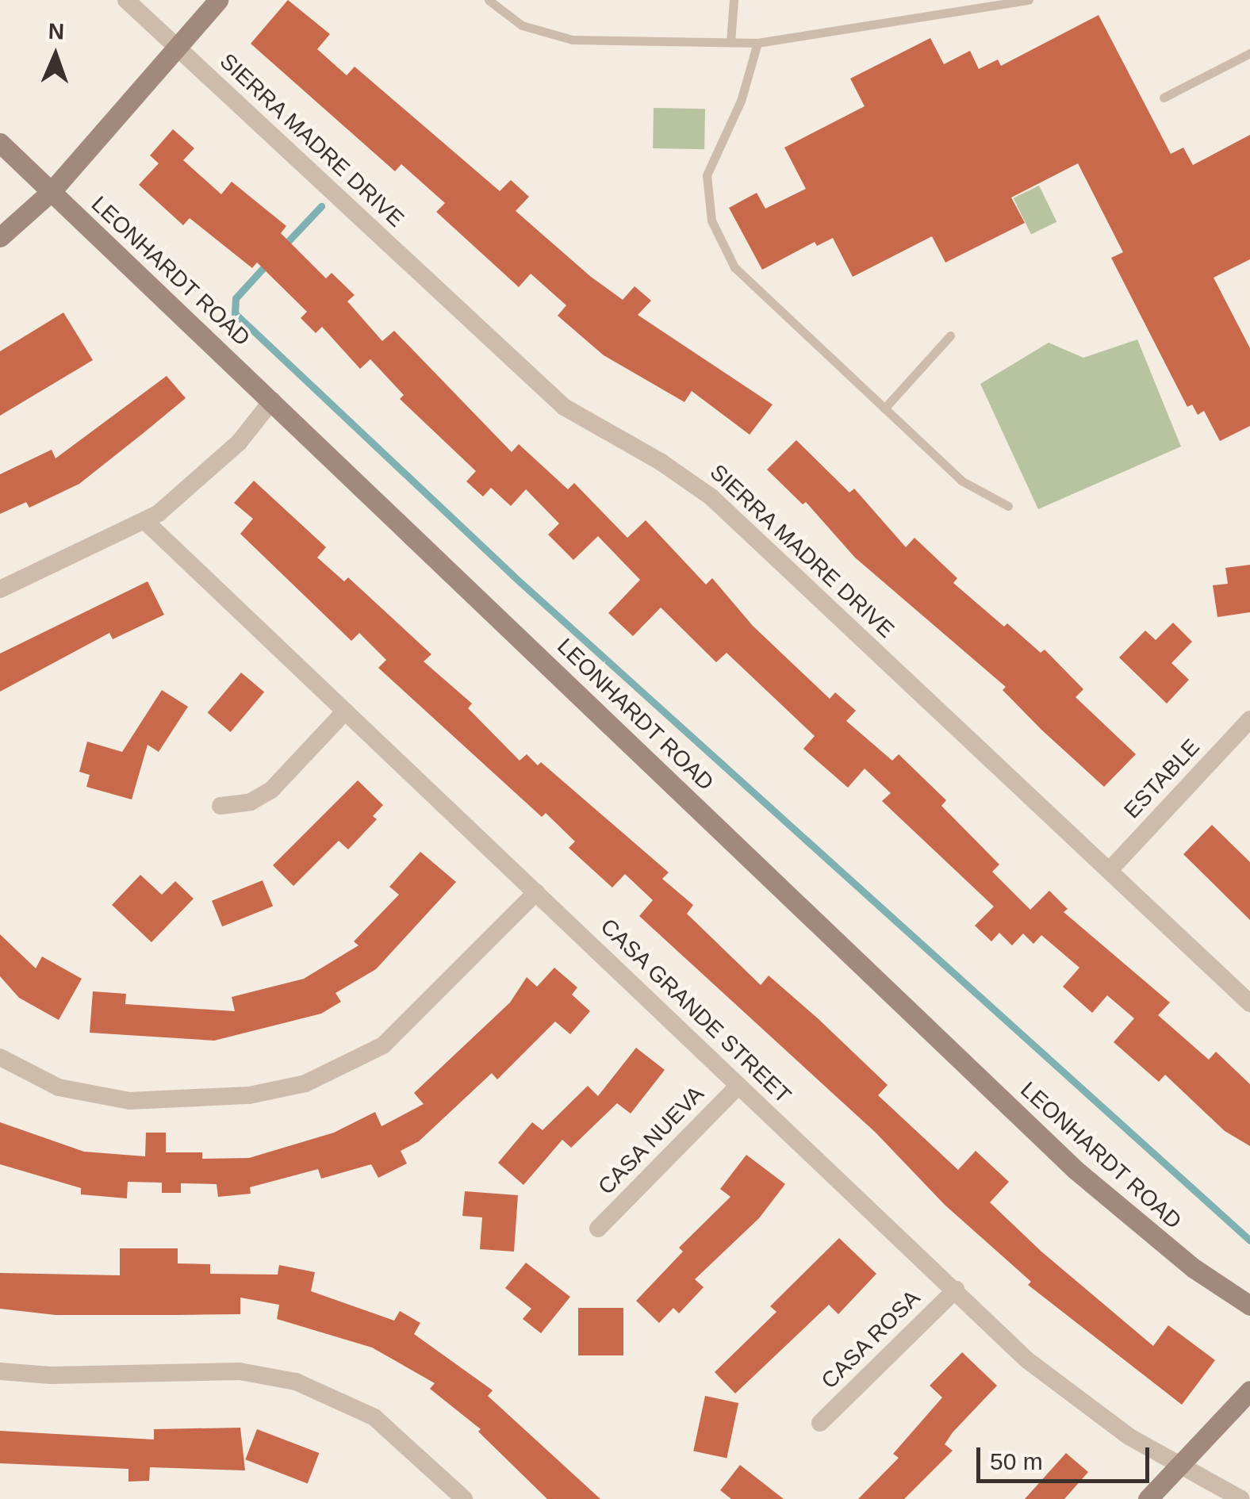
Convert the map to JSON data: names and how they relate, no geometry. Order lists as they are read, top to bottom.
{
  "streets": {
    "street": [
      "SIERRA MADRE DRIVE",
      "LEONHARDT ROAD",
      "ESTABLE",
      "CASA GRANDE STREET",
      "CASA NUEVA",
      "CASA ROSA"
    ]
  },
  "crossings": [
    ["SIERRA MADRE DRIVE", "ESTABLE"],
    ["CASA GRANDE STREET", "CASA NUEVA"],
    ["CASA GRANDE STREET", "CASA ROSA"]
  ],
  "scale_bar": "50 m",
  "north": "top"
}
